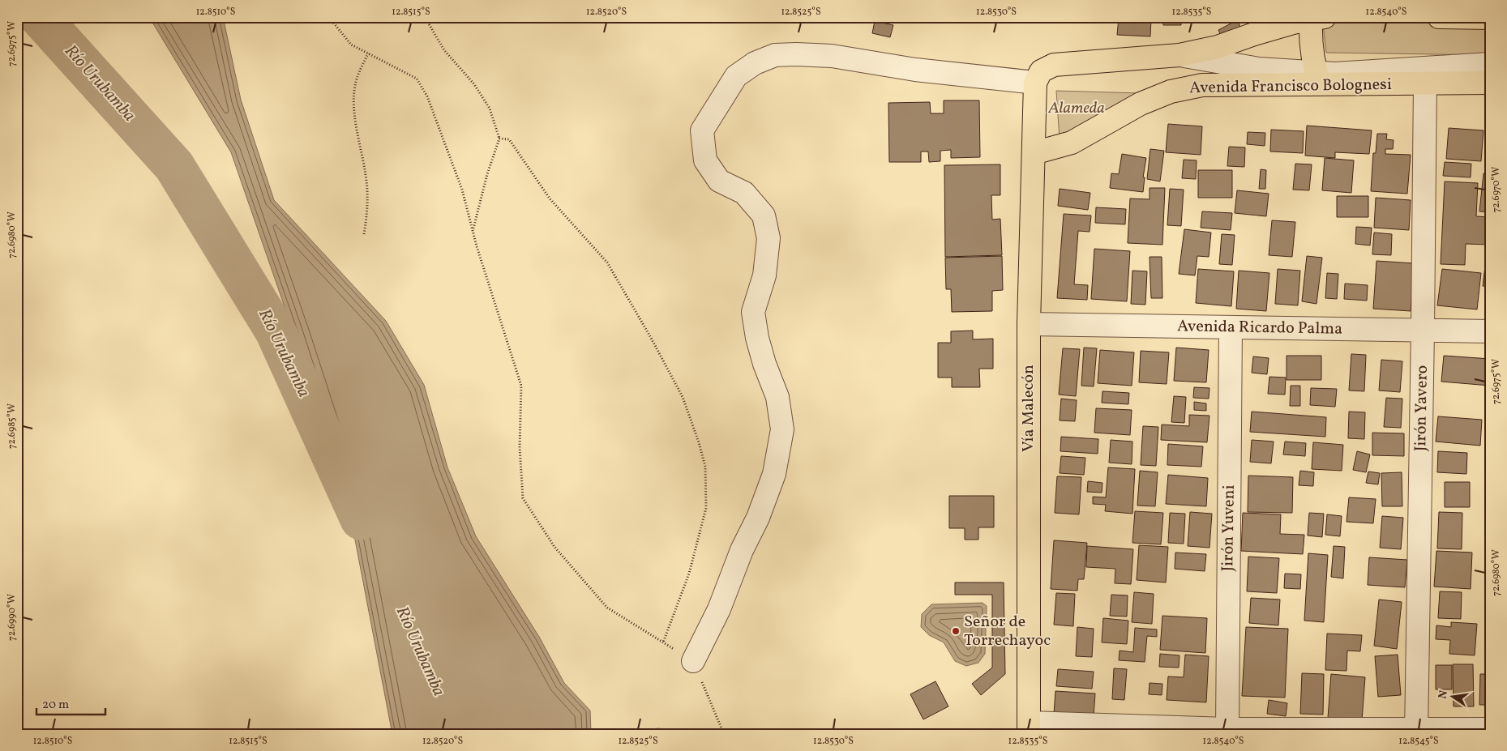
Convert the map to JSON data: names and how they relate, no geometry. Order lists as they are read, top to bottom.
{
  "streets": {
    "main road": ["Avenida Francisco Bolognesi", "Vía Malecón"],
    "street": ["Avenida Ricardo Palma", "Jirón Yavero", "Jirón Yuveni"]
  },
  "crossings": [
    ["Avenida Francisco Bolognesi", "Vía Malecón"],
    ["Avenida Francisco Bolognesi", "Jirón Yavero"],
    ["Avenida Ricardo Palma", "Vía Malecón"],
    ["Avenida Ricardo Palma", "Jirón Yavero"],
    ["Avenida Ricardo Palma", "Jirón Yuveni"]
  ],
  "water": ["Río Urubamba"],
  "parks": ["Alameda"],
  "places": ["Señor de Torrechayoc"],
  "scale_bar": "20 m",
  "north": "left",
  "coordinates": [
    "12.8510°S",
    "12.8515°S",
    "12.8520°S",
    "12.8525°S",
    "12.8530°S",
    "12.8535°S",
    "12.8540°S",
    "72.6975°W",
    "72.6970°W",
    "72.6980°W",
    "72.6985°W",
    "72.6990°W",
    "12.8545°S"
  ]
}
